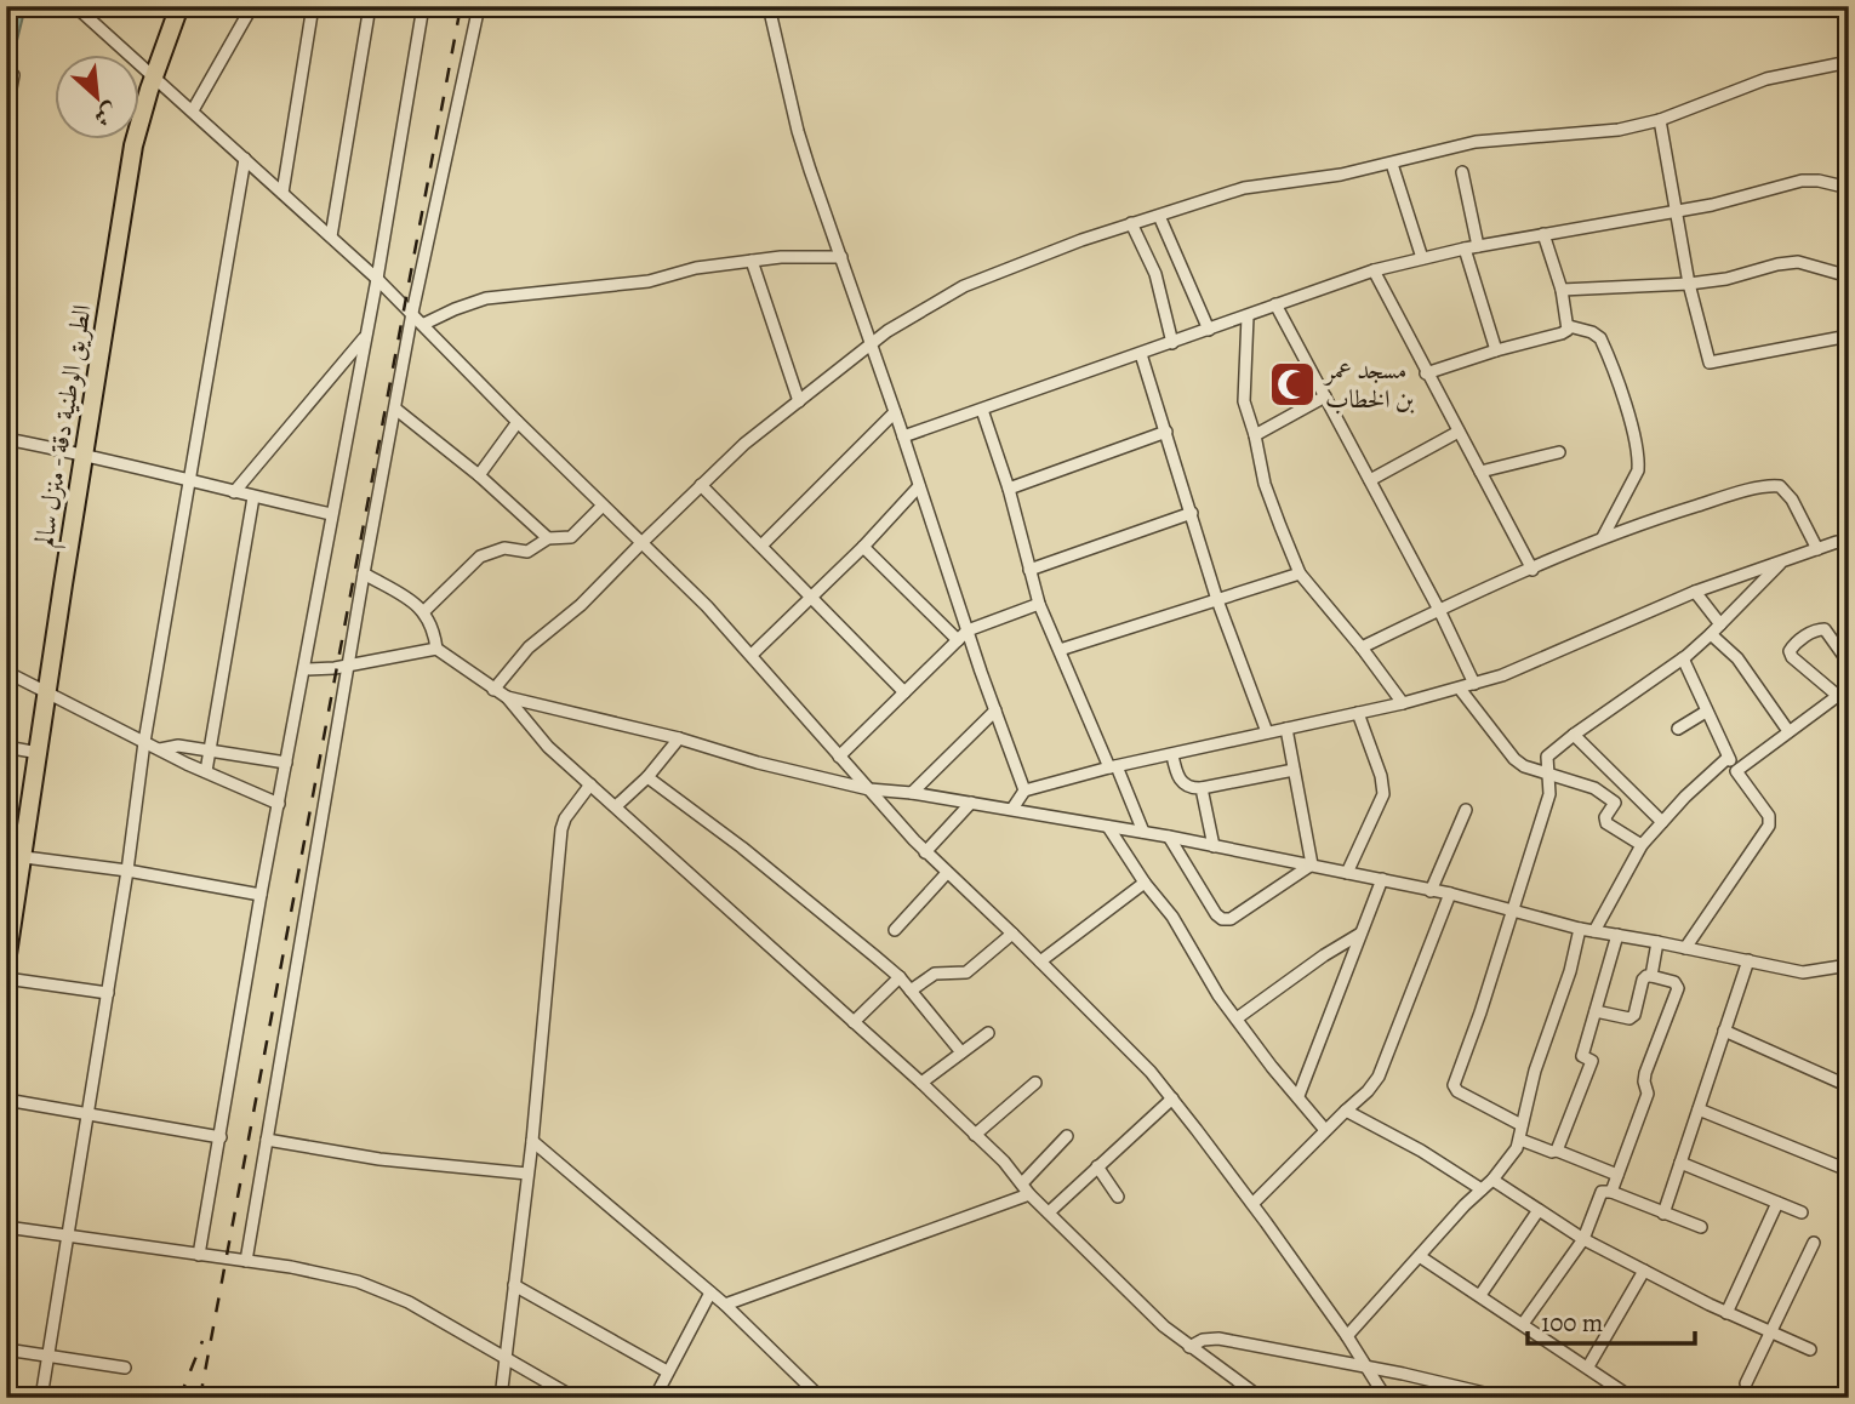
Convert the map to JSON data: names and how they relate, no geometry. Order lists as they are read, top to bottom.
{
  "streets": {
    "main road": ["الطريق الوطنية دقة - منزل سالم"]
  },
  "places": {
    "mosque": ["مسجد عمر بن الخطاب"]
  },
  "scale_bar": "100 m",
  "north": "bottom right"
}
